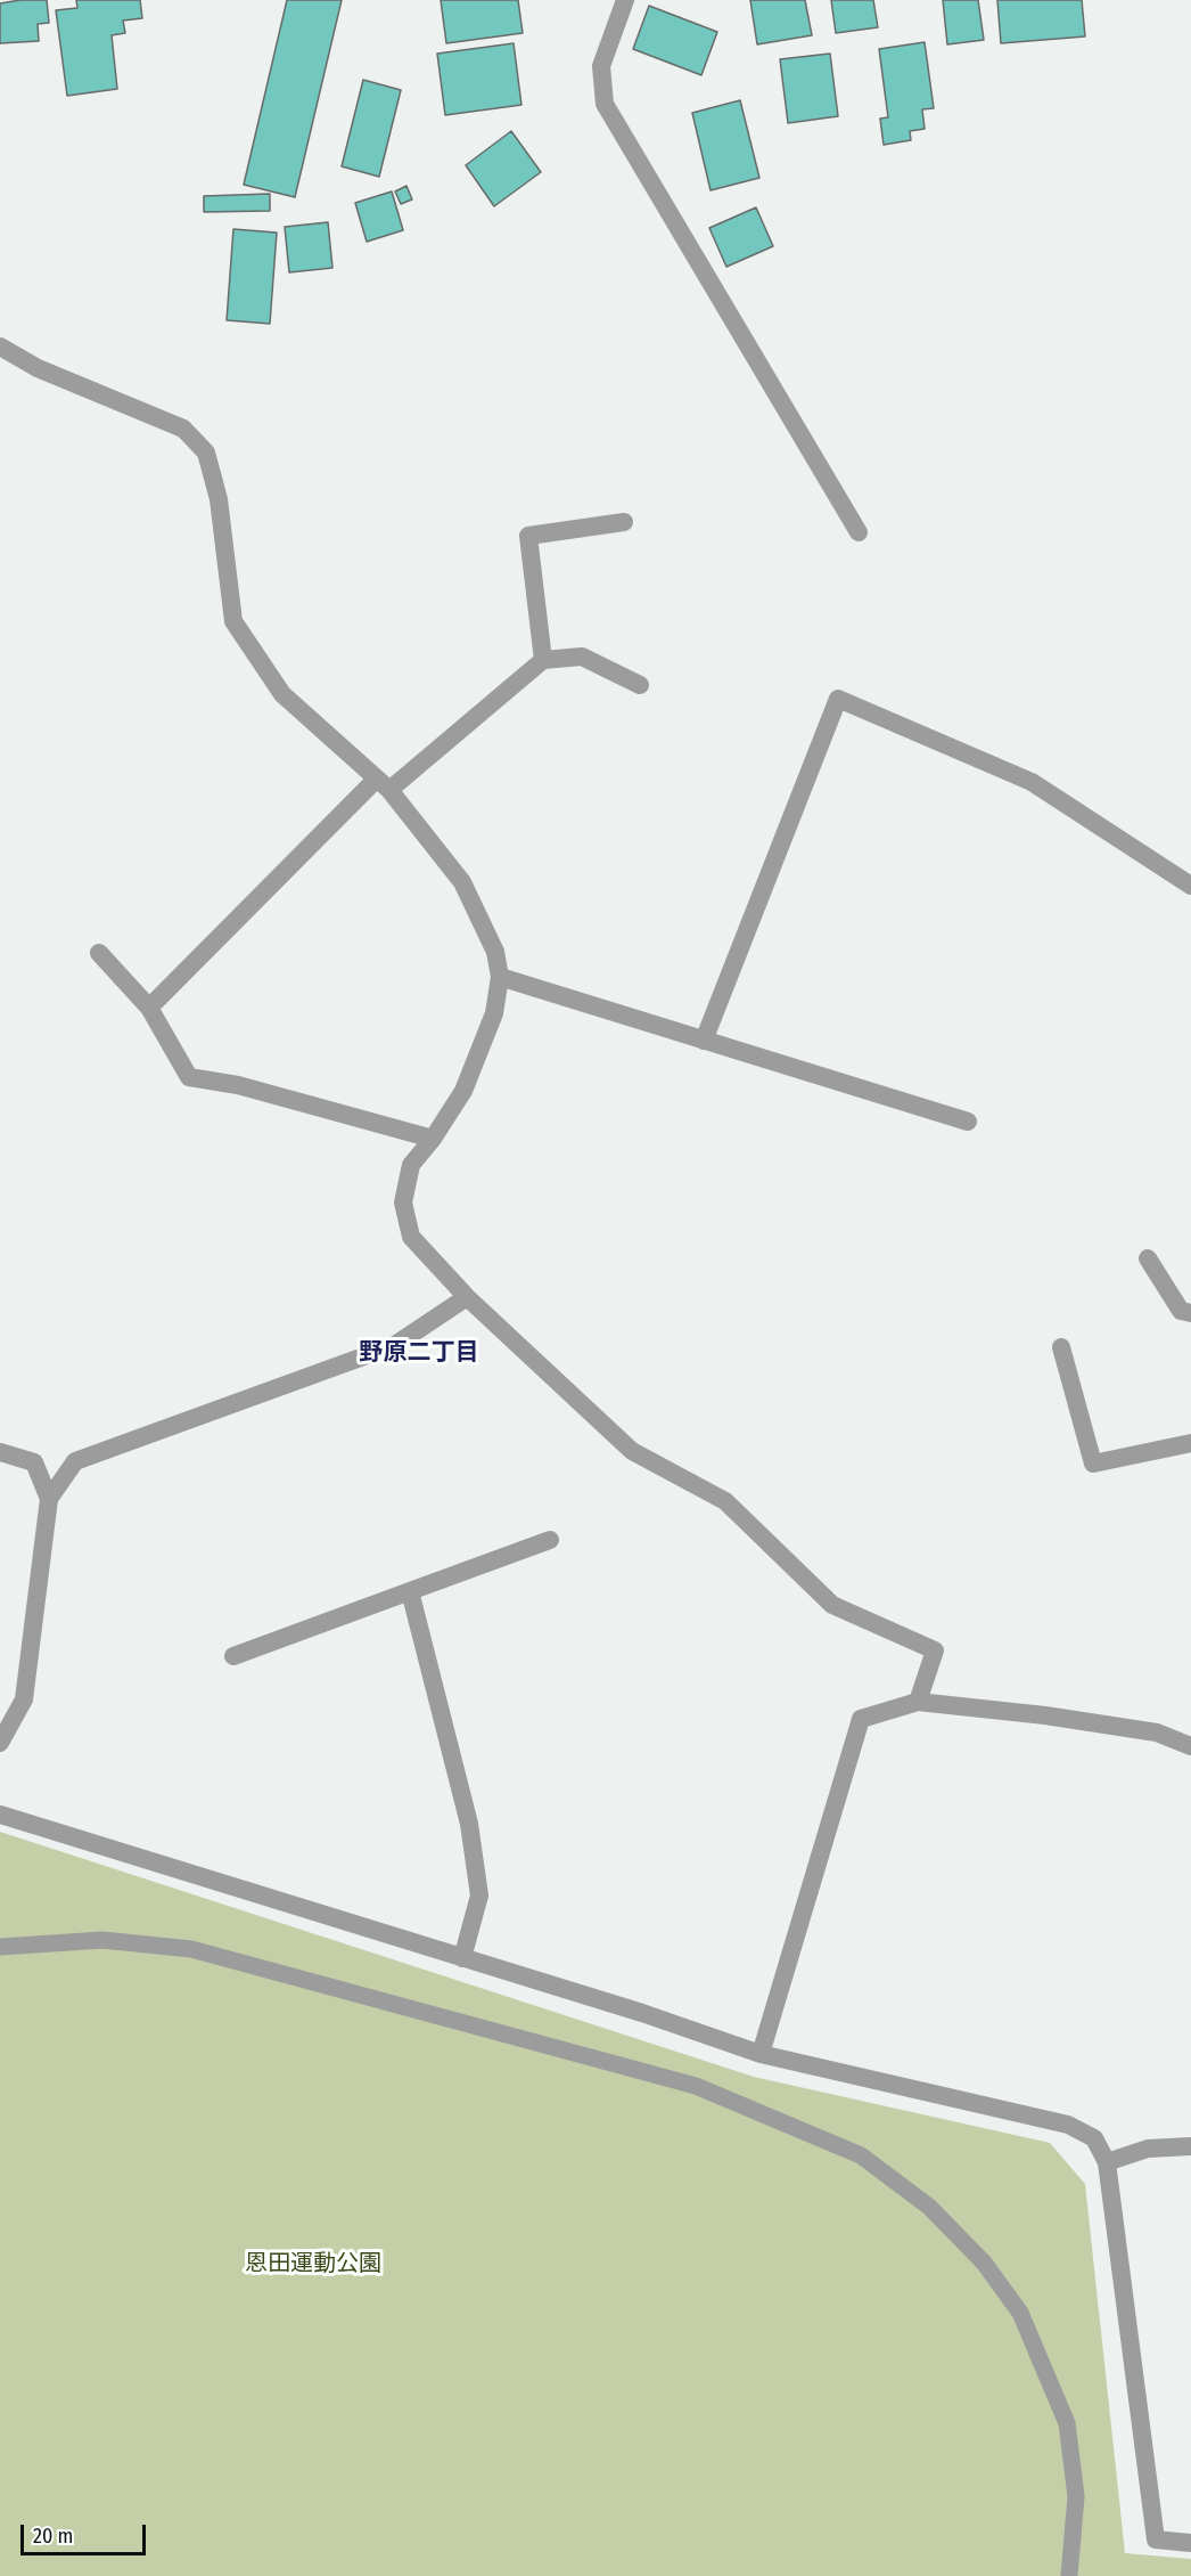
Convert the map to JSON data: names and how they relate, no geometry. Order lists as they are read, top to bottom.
{
  "districts": ["野原二丁目"],
  "parks": ["恩田運動公園"],
  "scale_bar": "20 m"
}
